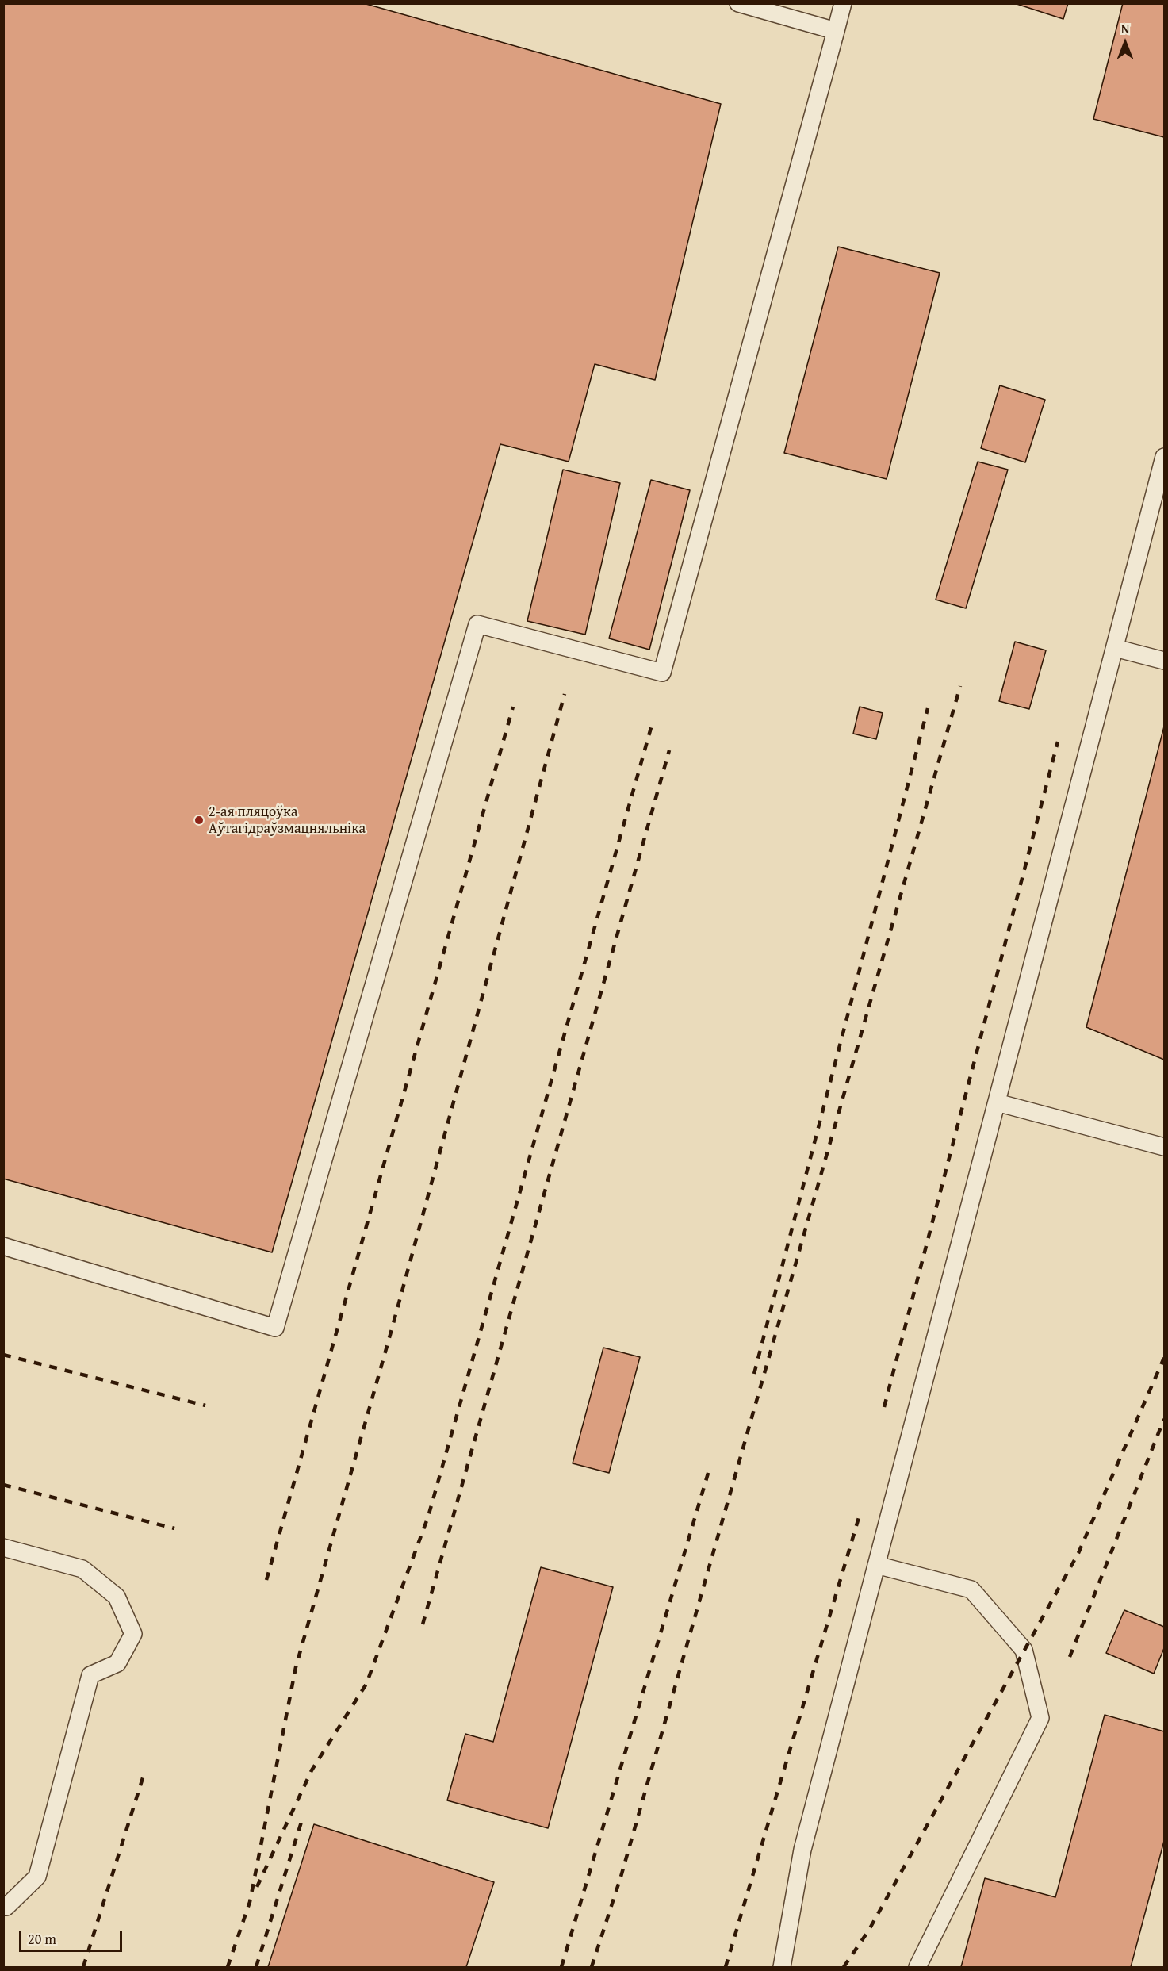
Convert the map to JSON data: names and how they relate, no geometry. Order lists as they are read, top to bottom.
{
  "places": ["2-ая пляцоўка Аўтагідраўзмацняльніка"],
  "scale_bar": "20 m",
  "north": "top"
}
